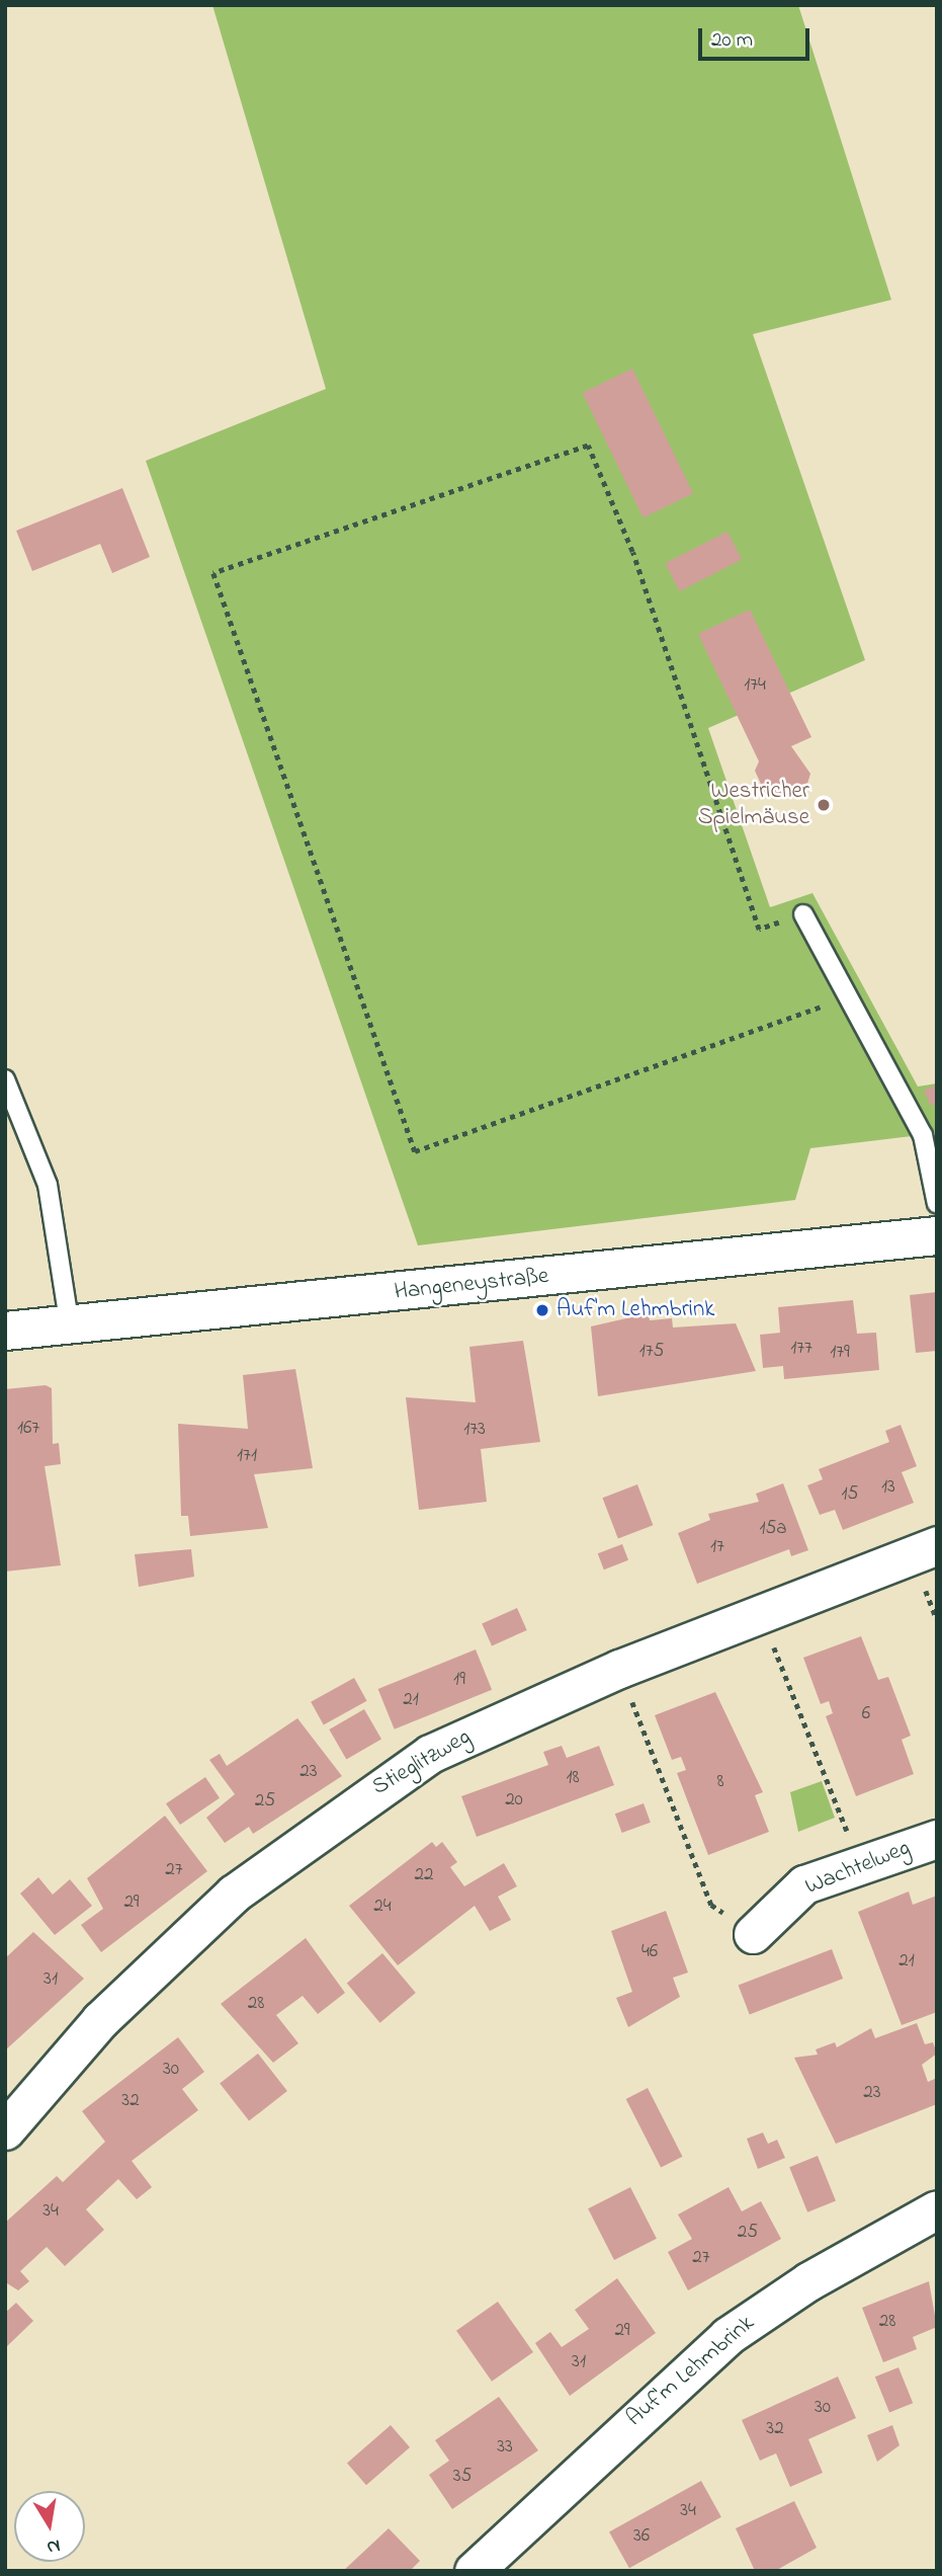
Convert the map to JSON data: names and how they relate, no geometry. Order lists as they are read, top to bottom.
{
  "streets": {
    "street": [
      "Hangeneystraße",
      "Stieglitzweg",
      "Wachtelweg",
      "Auf'm Lehmbrink"
    ]
  },
  "places": ["Westricher Spielmäuse", "Auf'm Lehmbrink"],
  "house_numbers": [
    "174",
    "177",
    "175",
    "179",
    "167",
    "173",
    "171",
    "13",
    "15",
    "15a",
    "17",
    "19",
    "21",
    "6",
    "23",
    "18",
    "8",
    "20",
    "25",
    "27",
    "22",
    "29",
    "24",
    "46",
    "21",
    "31",
    "28",
    "30",
    "23",
    "32",
    "34",
    "25",
    "27",
    "28",
    "29",
    "31",
    "30",
    "32",
    "33",
    "35",
    "34",
    "36"
  ],
  "scale_bar": "20 m",
  "north": "bottom"
}
